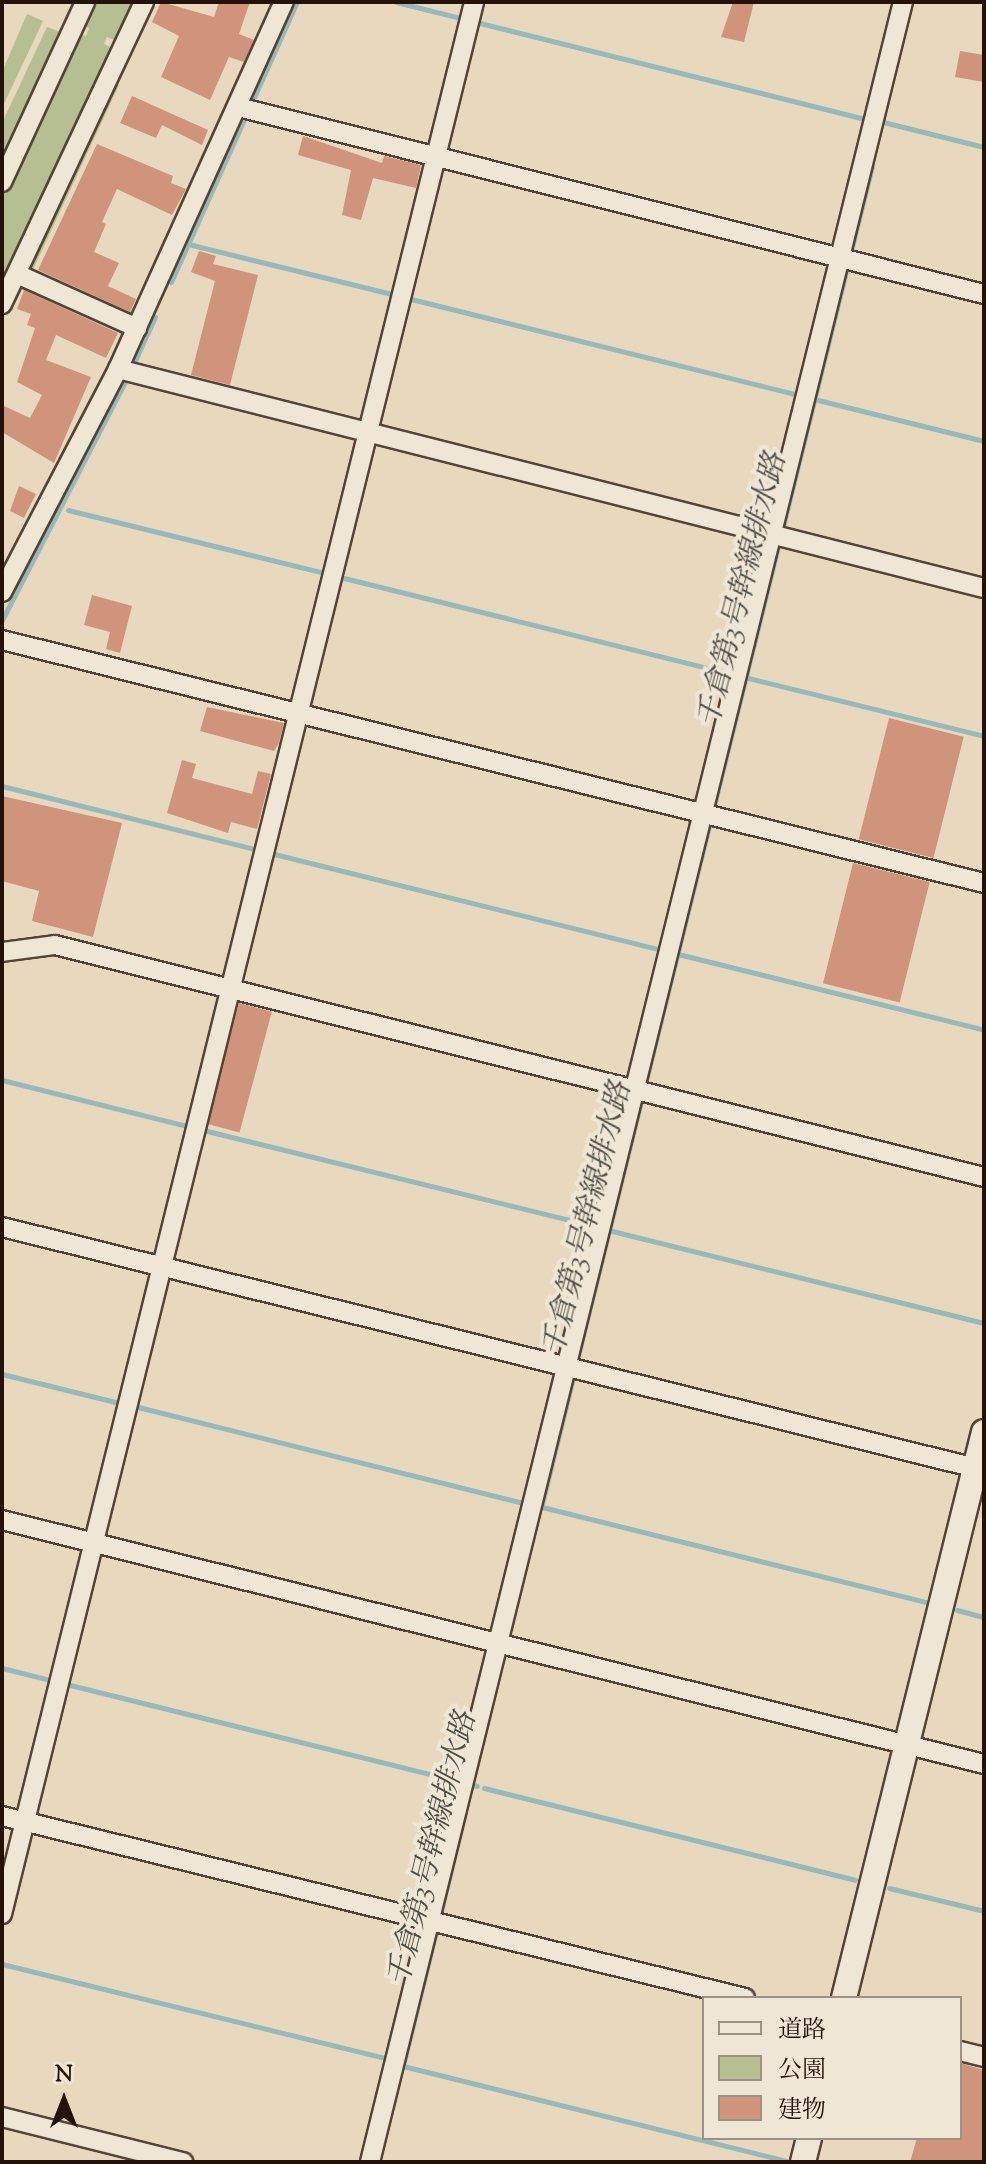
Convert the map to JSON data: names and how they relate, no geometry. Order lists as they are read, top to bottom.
{
  "water": ["千倉第3号幹線排水路"],
  "legend": ["道路", "公園", "建物"],
  "north": "top"
}
